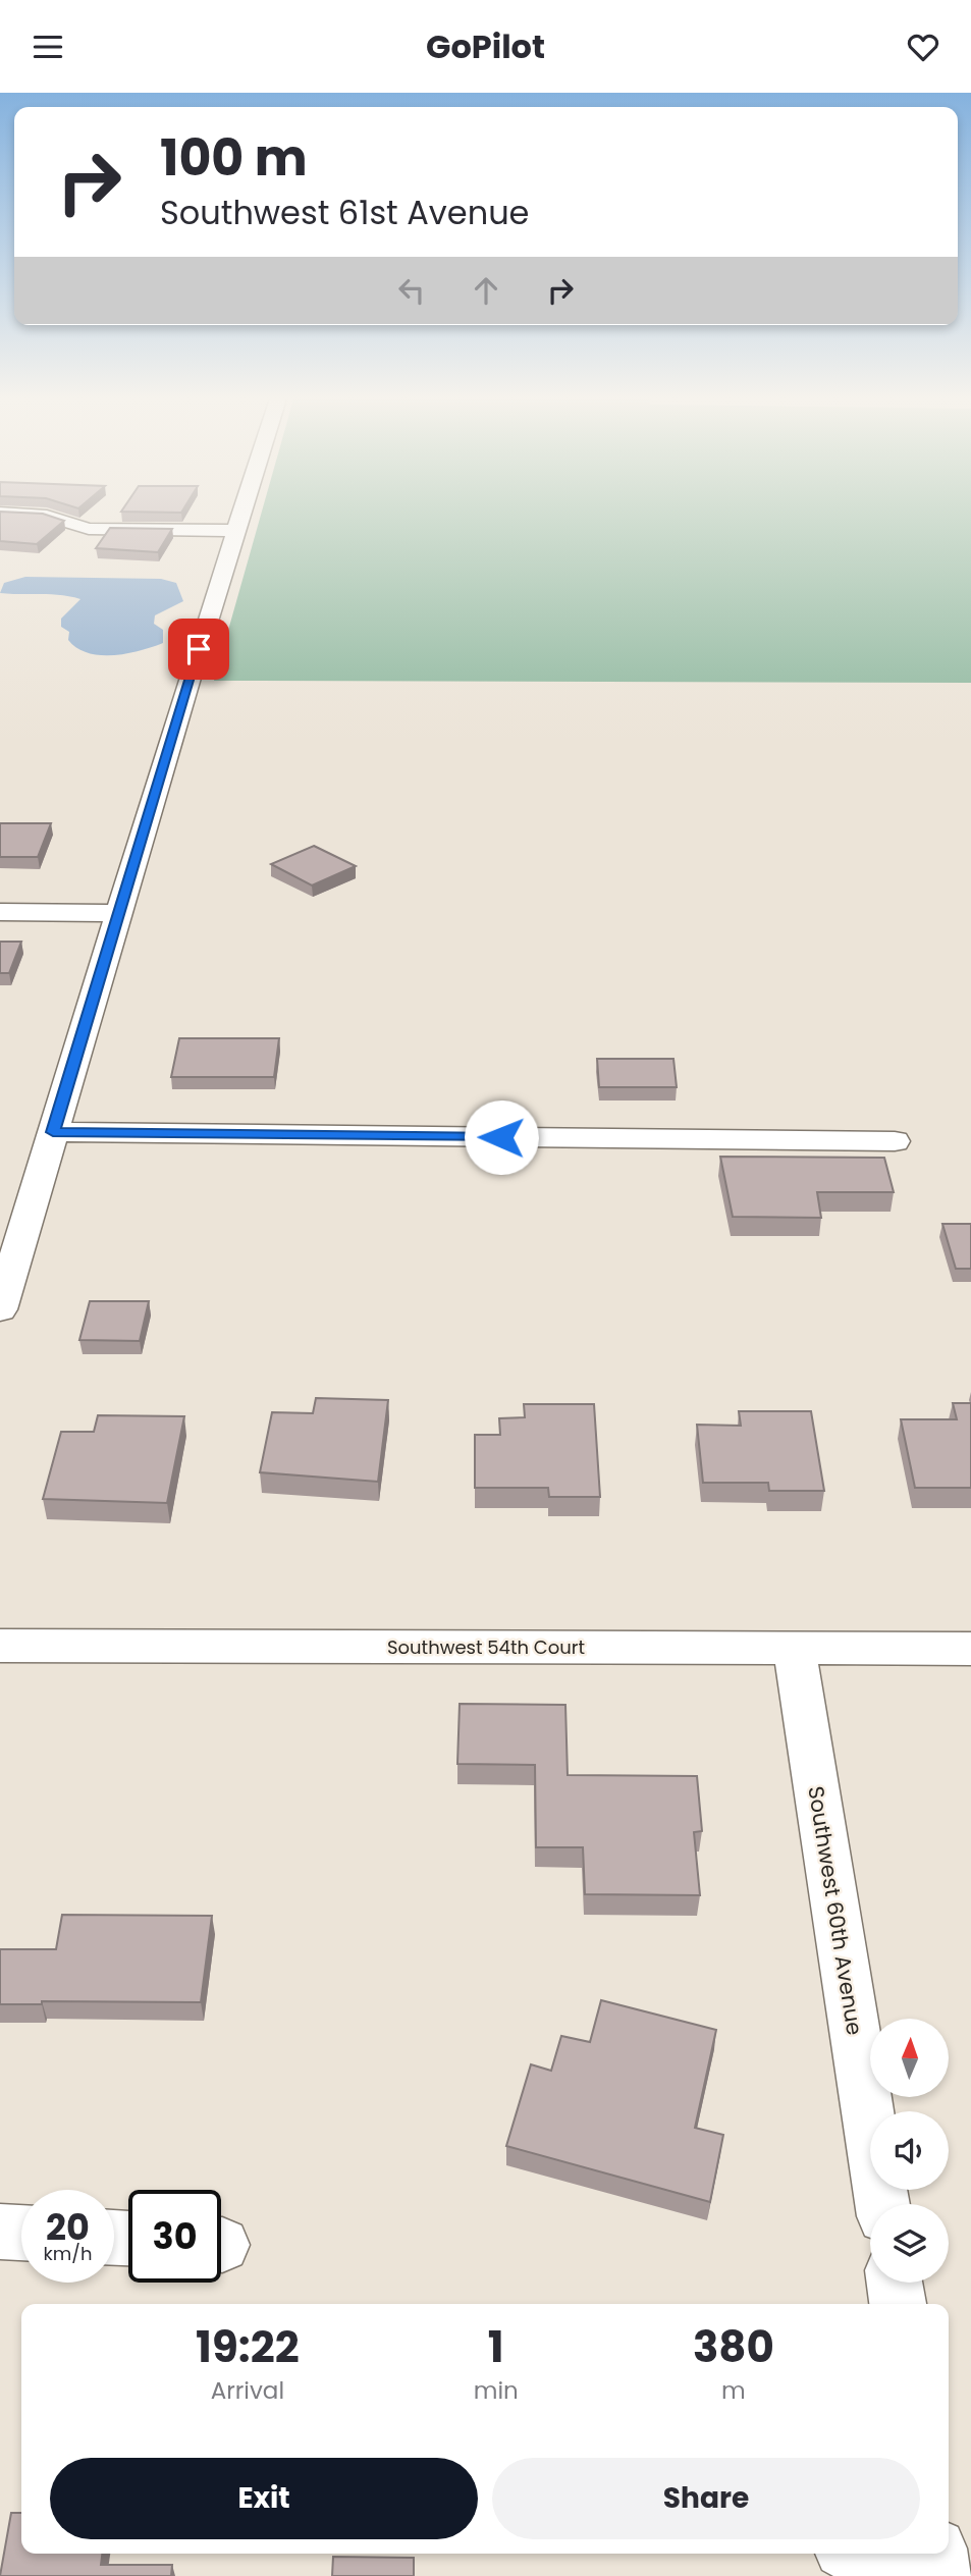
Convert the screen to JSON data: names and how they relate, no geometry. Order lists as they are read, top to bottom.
{
  "streets": {
    "street": ["Southwest 54th Court", "Southwest 60th Avenue"]
  },
  "crossings": [
    ["Southwest 54th Court", "Southwest 60th Avenue"]
  ],
  "north": "top",
  "page": {
    "header": "GoPilot",
    "turn": ["100 m", "Southwest 61st Avenue"],
    "speed": "20 km/h",
    "limit": "30",
    "eta": [
      "19:22",
      "Arrival",
      "1",
      "min",
      "380",
      "m"
    ],
    "buttons": ["Exit", "Share"]
  }
}
